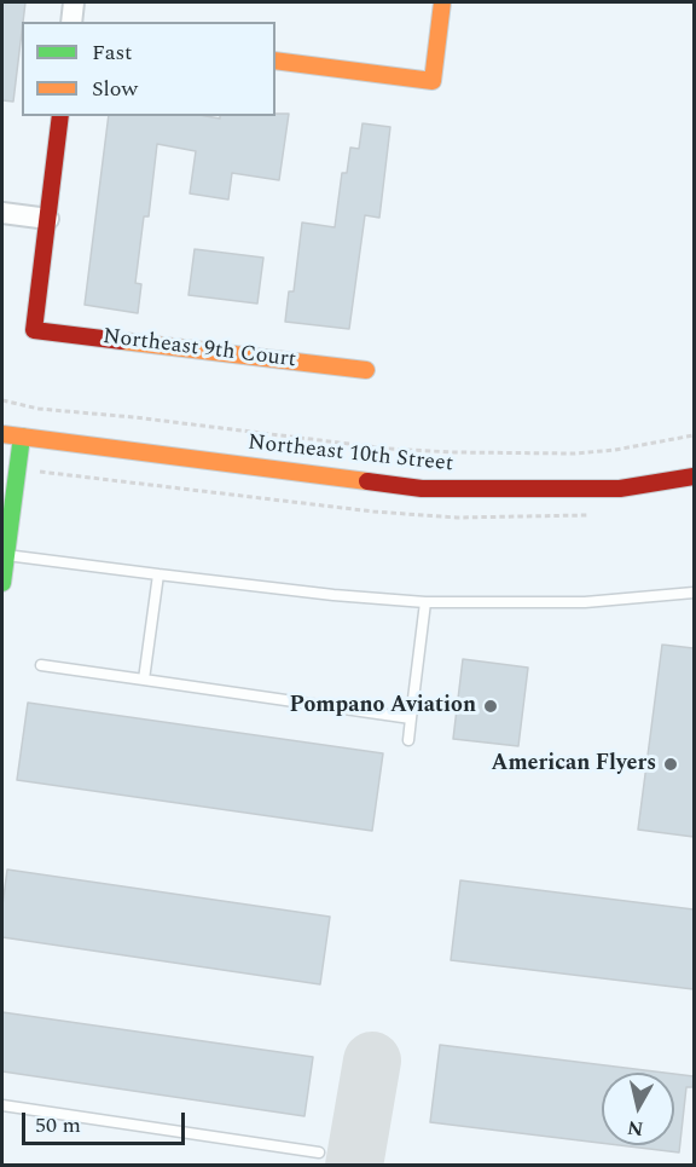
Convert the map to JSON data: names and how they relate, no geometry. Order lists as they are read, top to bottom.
{
  "streets": {
    "street": ["Northeast 9th Court", "Northeast 10th Street"]
  },
  "places": ["Pompano Aviation", "American Flyers"],
  "legend": ["Fast", "Slow"],
  "scale_bar": "50 m",
  "north": "bottom"
}
